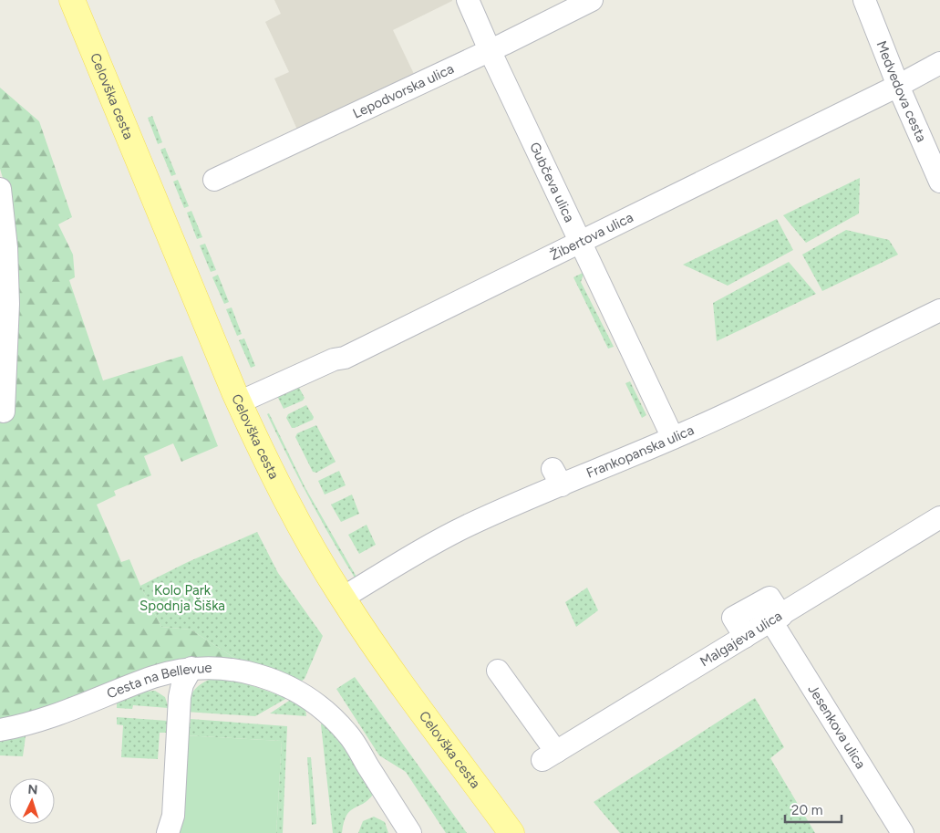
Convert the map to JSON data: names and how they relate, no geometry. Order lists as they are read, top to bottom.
{
  "streets": {
    "main road": ["Celovška cesta"],
    "street": [
      "Lepodvorska ulica",
      "Medvedova cesta",
      "Gubčeva ulica",
      "Žibertova ulica",
      "Frankopanska ulica",
      "Malgajeva ulica",
      "Cesta na Bellevue",
      "Jesenkova ulica"
    ]
  },
  "crossings": [
    ["Lepodvorska ulica", "Gubčeva ulica"],
    ["Medvedova cesta", "Žibertova ulica"],
    ["Celovška cesta", "Žibertova ulica"],
    ["Celovška cesta", "Frankopanska ulica"],
    ["Gubčeva ulica", "Žibertova ulica"],
    ["Gubčeva ulica", "Frankopanska ulica"],
    ["Malgajeva ulica", "Jesenkova ulica"]
  ],
  "parks": ["Kolo Park Spodnja Šiška"],
  "scale_bar": "20 m",
  "north": "top"
}
